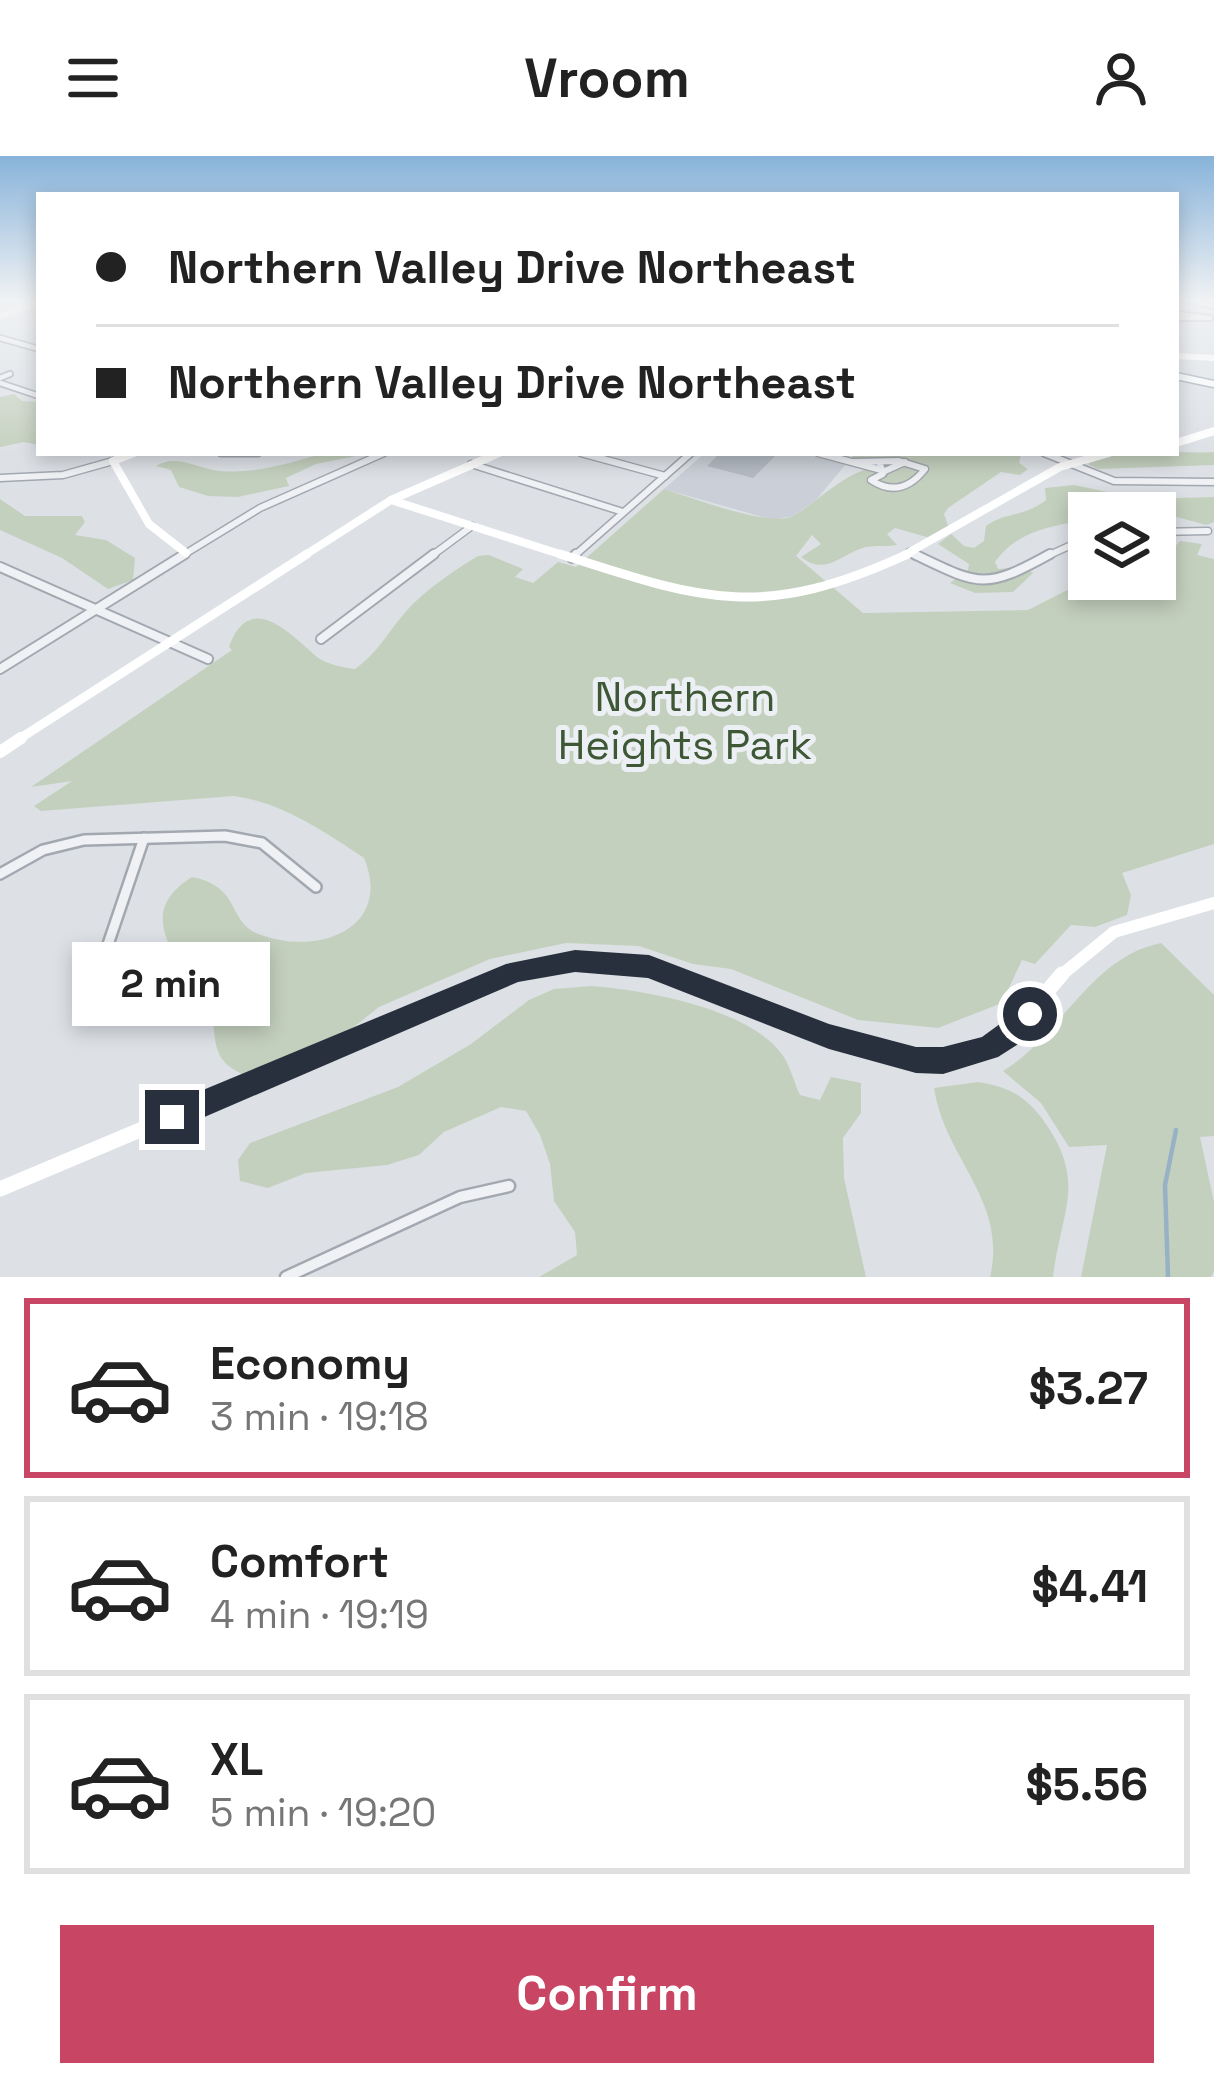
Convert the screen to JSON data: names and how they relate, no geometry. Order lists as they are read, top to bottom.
{
  "parks": ["Northern Heights Park"],
  "page": {
    "header": "Vroom",
    "banner": ["Northern Valley Drive Northeast", "Northern Valley Drive Northeast"],
    "bubble": "2 min",
    "list": [
      {
        "name": "Economy",
        "note": "3 min · 19:18",
        "value": "$3.27"
      },
      {
        "name": "Comfort",
        "note": "4 min · 19:19",
        "value": "$4.41"
      },
      {
        "name": "XL",
        "note": "5 min · 19:20",
        "value": "$5.56"
      }
    ],
    "buttons": "Confirm"
  }
}
